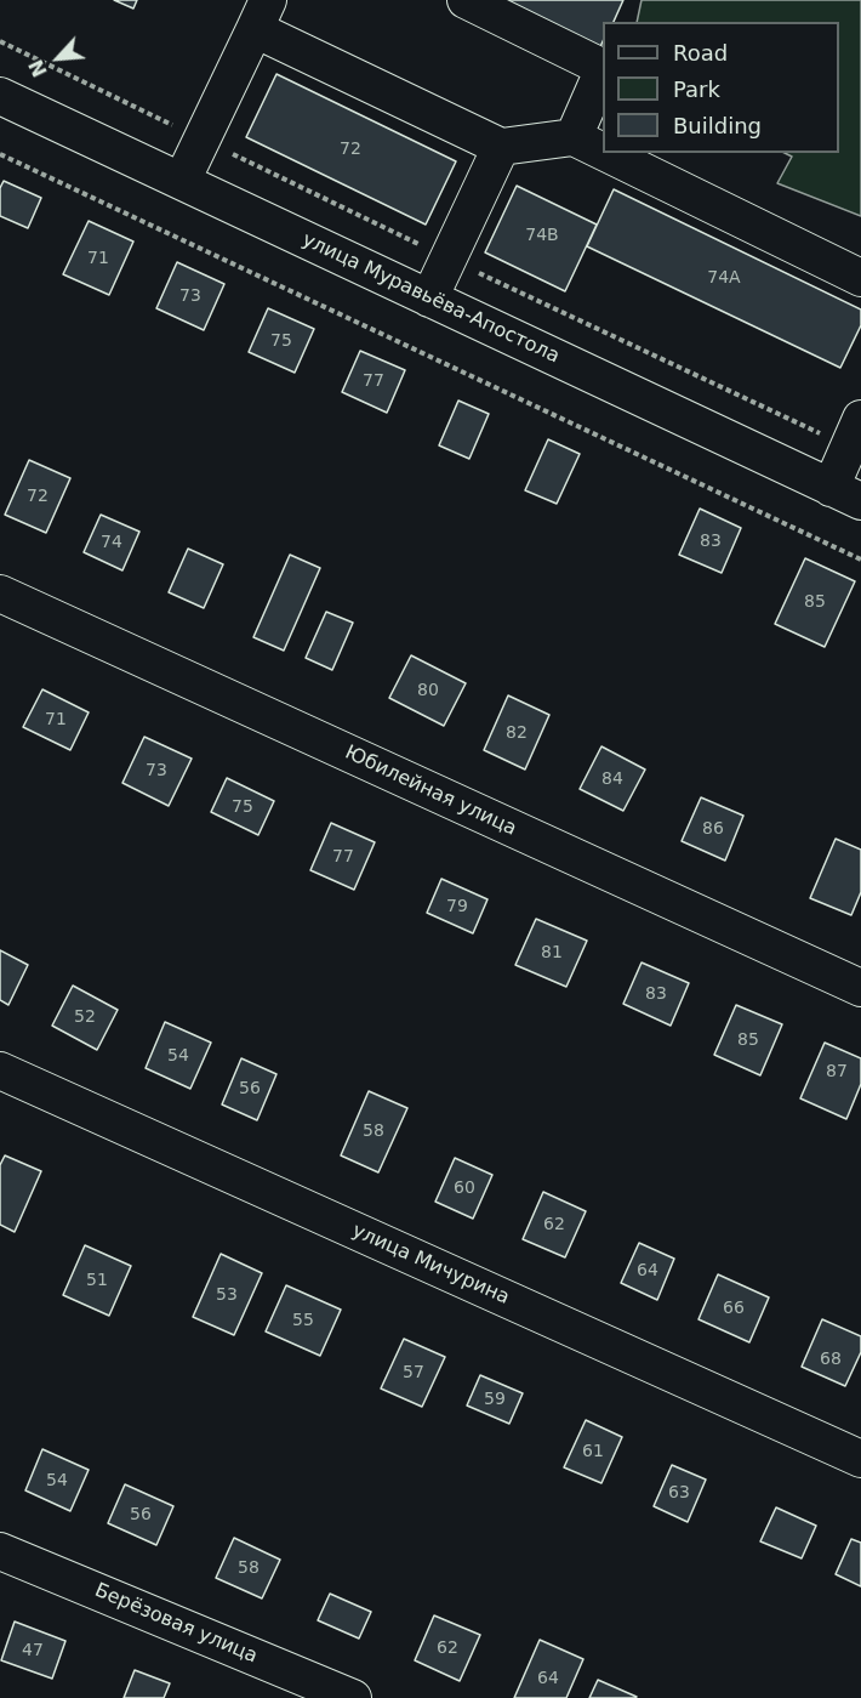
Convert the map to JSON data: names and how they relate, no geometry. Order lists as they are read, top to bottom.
{
  "streets": {
    "street": [
      "улица Муравьёва-Апостола",
      "Юбилейная улица",
      "улица Мичурина",
      "Берёзовая улица"
    ]
  },
  "house_numbers": [
    "72",
    "74В",
    "71",
    "74А",
    "73",
    "75",
    "77",
    "72",
    "83",
    "74",
    "85",
    "80",
    "71",
    "82",
    "73",
    "84",
    "75",
    "86",
    "77",
    "79",
    "81",
    "83",
    "52",
    "85",
    "54",
    "87",
    "56",
    "58",
    "60",
    "62",
    "64",
    "51",
    "53",
    "66",
    "55",
    "68",
    "57",
    "59",
    "61",
    "54",
    "63",
    "56",
    "58",
    "62",
    "47",
    "64"
  ],
  "legend": ["Road", "Park", "Building"],
  "north": "bottom left"
}
